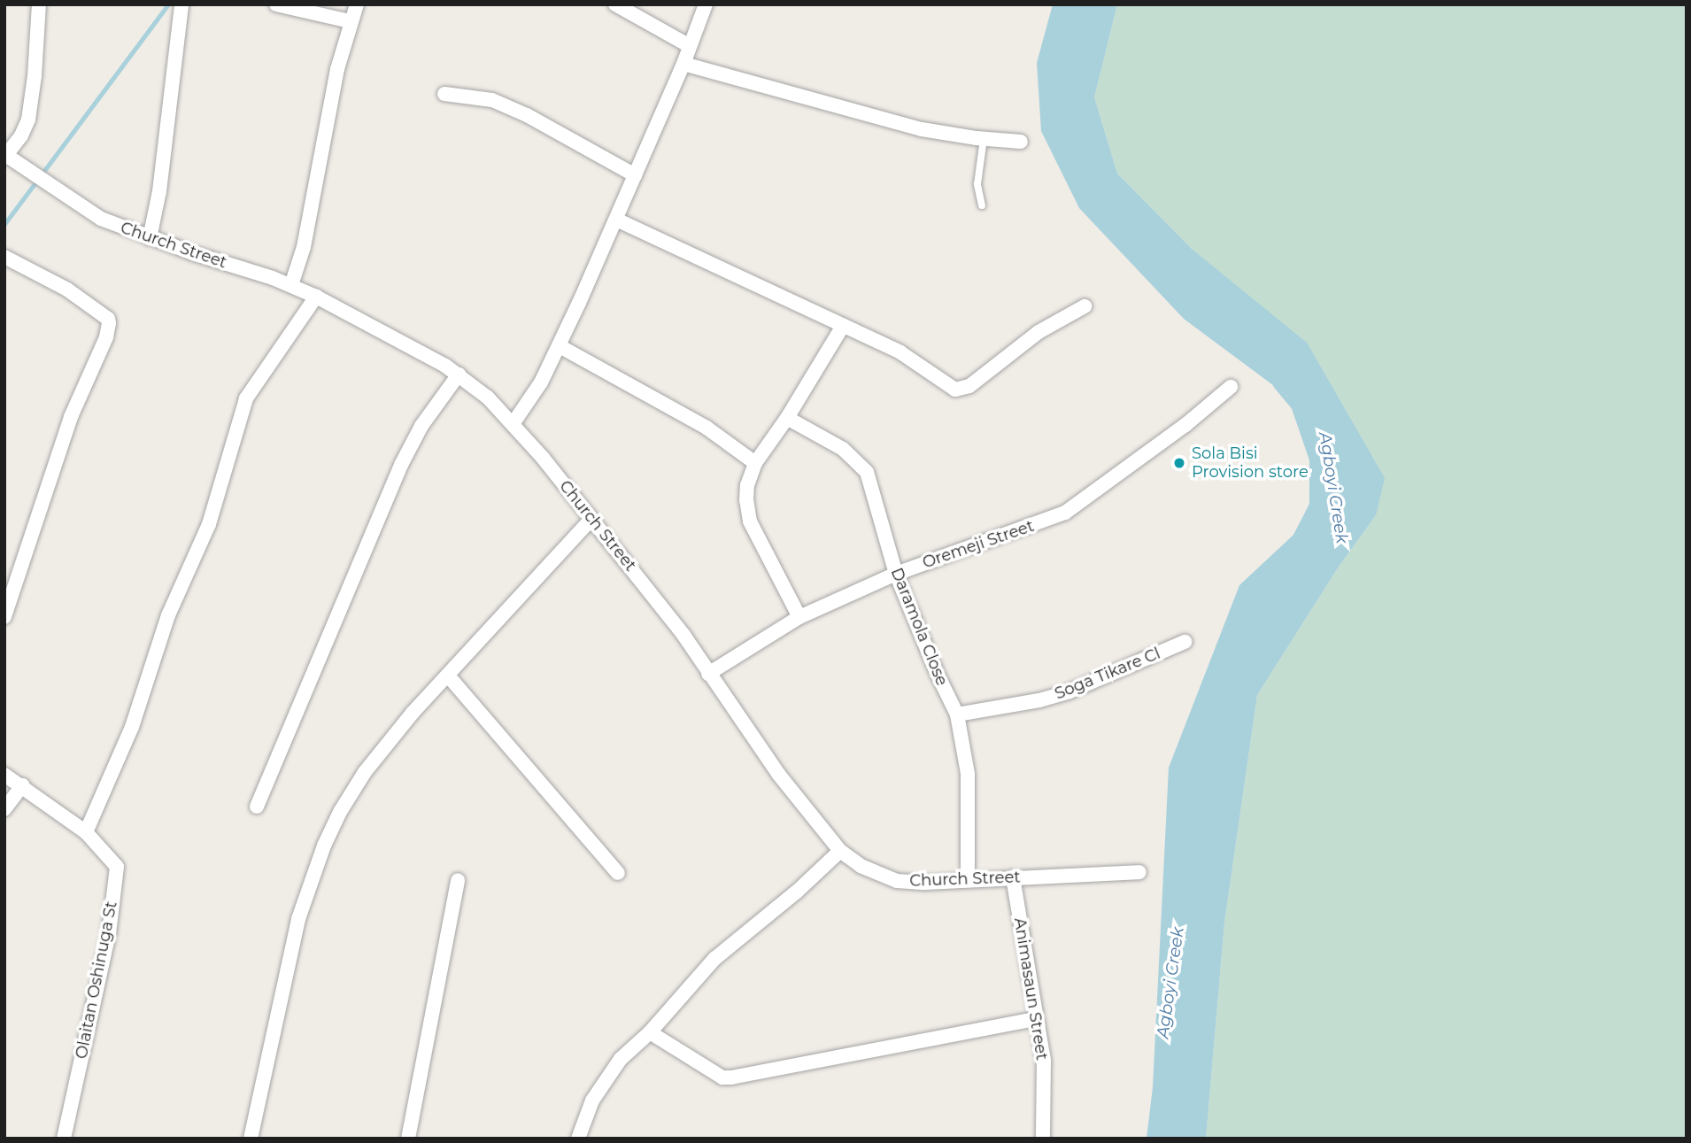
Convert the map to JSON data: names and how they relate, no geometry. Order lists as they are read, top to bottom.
{
  "streets": {
    "street": [
      "Church Street",
      "Oremeji Street",
      "Daramola Close",
      "Soga Tikare Cl",
      "Olaitan Oshinuga St",
      "Animasaun Street"
    ]
  },
  "crossings": [
    ["Church Street", "Oremeji Street"],
    ["Church Street", "Daramola Close"],
    ["Church Street", "Animasaun Street"],
    ["Oremeji Street", "Daramola Close"],
    ["Daramola Close", "Soga Tikare Cl"]
  ],
  "water": ["Agboyi Creek"],
  "places": ["Sola Bisi Provision store"]
}
